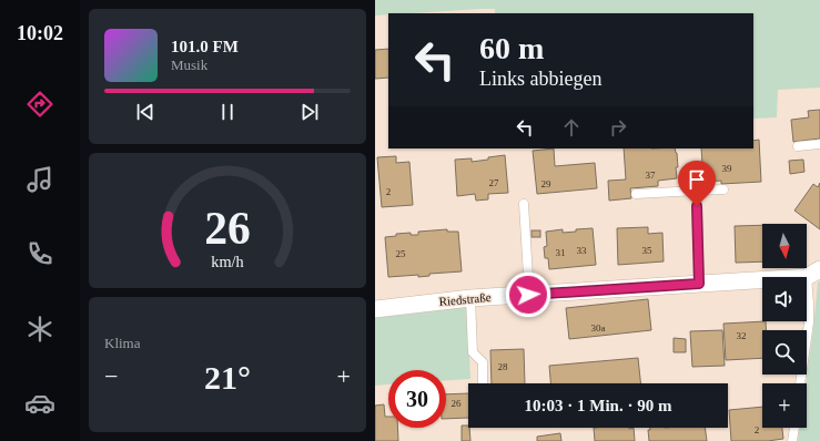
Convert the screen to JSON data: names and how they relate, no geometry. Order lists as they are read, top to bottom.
{
  "streets": {
    "street": ["Riedstraße"]
  },
  "house_numbers": [
    "39",
    "37",
    "27",
    "29",
    "2",
    "33",
    "35",
    "31",
    "25",
    "30a",
    "32",
    "28",
    "26",
    "2"
  ],
  "north": "bottom",
  "page": {
    "tabs": "10:02",
    "turn": ["60 m", "Links abbiegen"],
    "song": ["101.0 FM", "Musik"],
    "map_buttons": "+",
    "tile": "Klima",
    "heat": ["−", "21°", "+"],
    "limit": "30",
    "trip": "10:03 · 1 Min. · 90 m",
    "gauge": ["26", "km/h"]
  }
}
